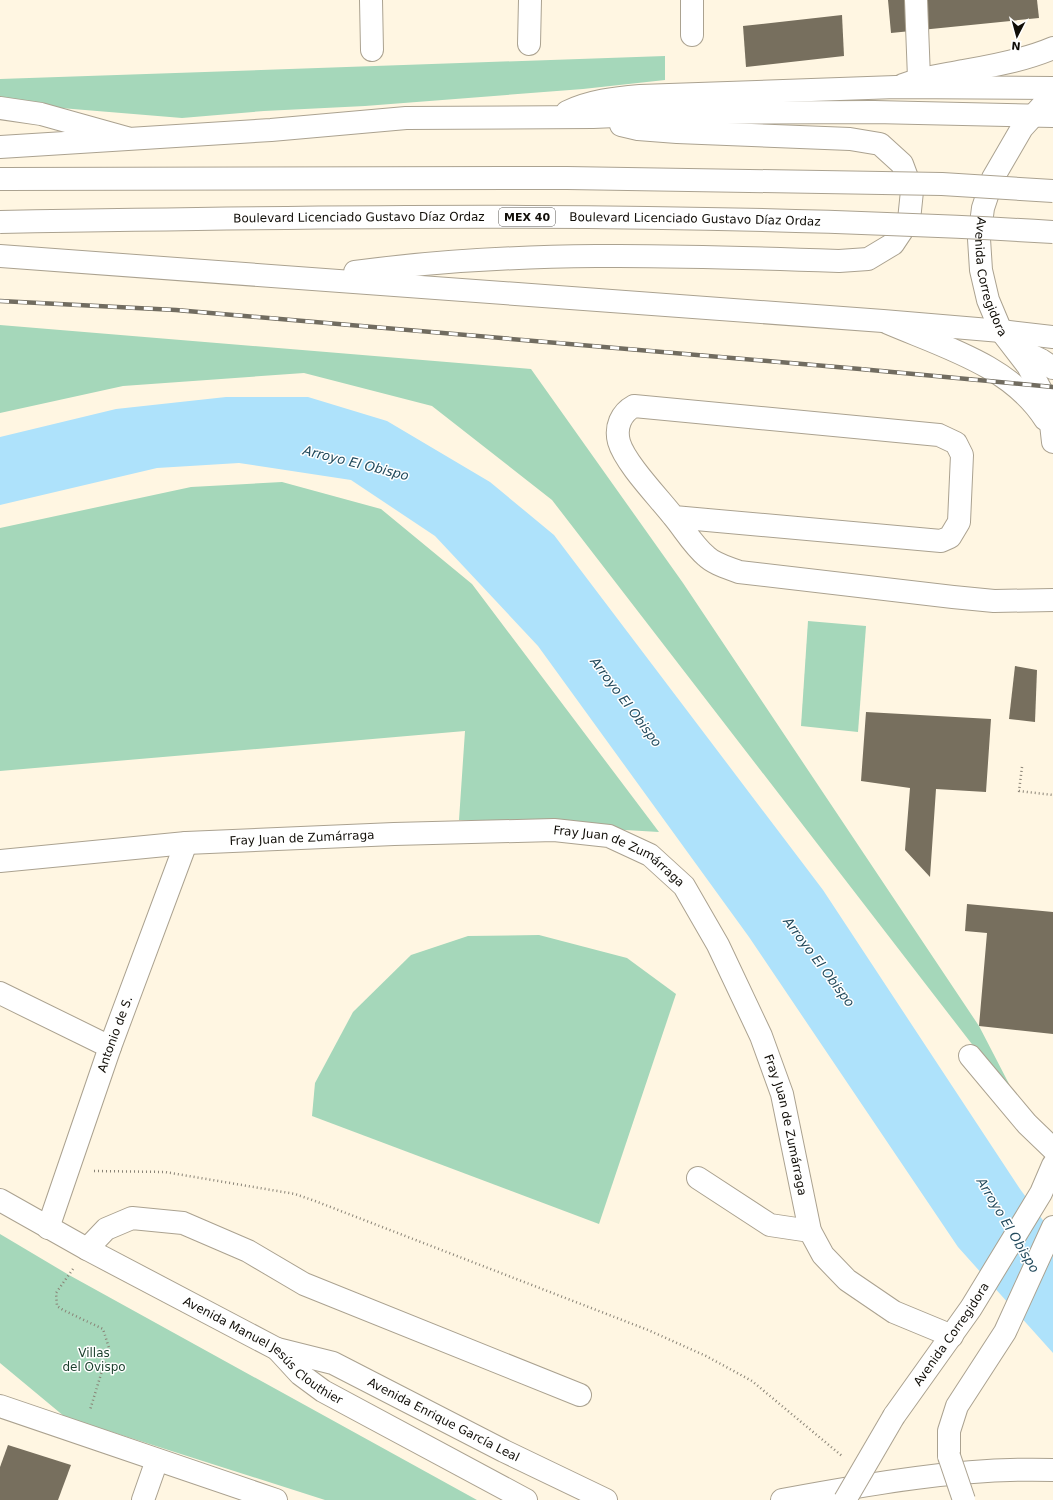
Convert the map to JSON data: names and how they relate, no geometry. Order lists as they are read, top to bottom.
{
  "streets": {
    "main road": [
      "MEX 40",
      "Boulevard Licenciado Gustavo Díaz Ordaz",
      "Avenida Corregidora",
      "Fray Juan de Zumárraga",
      "Antonio de S.",
      "Avenida Manuel Jesús Clouthier",
      "Avenida Enrique García Leal"
    ]
  },
  "crossings": [
    ["Avenida Corregidora", "Fray Juan de Zumárraga"],
    ["Fray Juan de Zumárraga", "Antonio de S."],
    ["Antonio de S.", "Avenida Manuel Jesús Clouthier"],
    ["Avenida Manuel Jesús Clouthier", "Avenida Enrique García Leal"]
  ],
  "water": ["Arroyo El Obispo"],
  "parks": ["Villas del Ovispo"],
  "north": "bottom"
}
